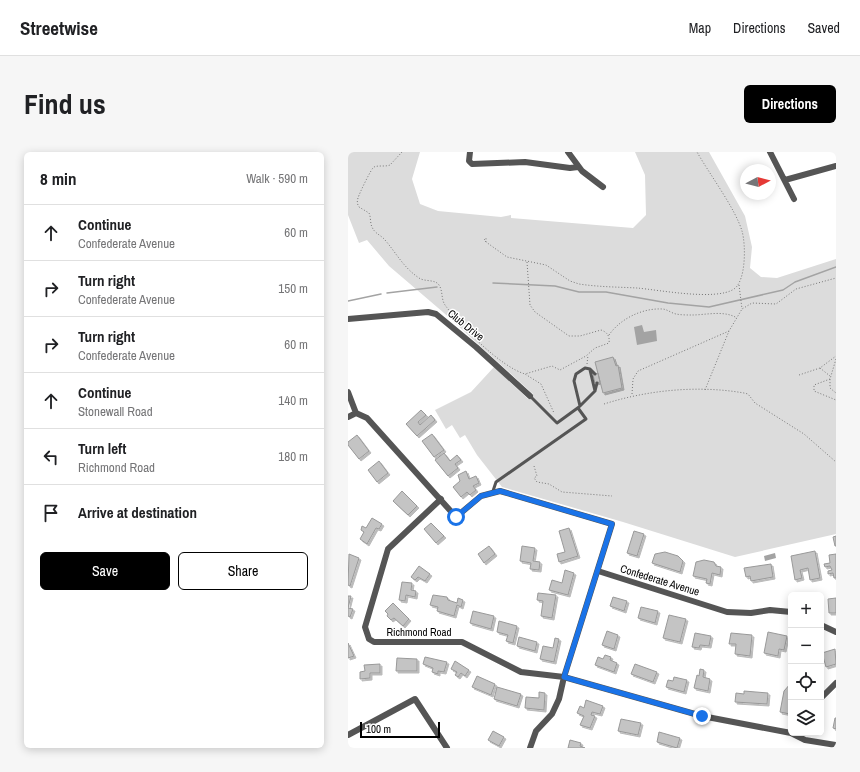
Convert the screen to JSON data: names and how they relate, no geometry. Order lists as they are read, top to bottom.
{
  "streets": {
    "street": ["Club Drive", "Confederate Avenue", "Richmond Road"]
  },
  "scale_bar": "100 m",
  "north": "right",
  "page": {
    "header": "Streetwise",
    "nav": ["Map", "Directions", "Saved"],
    "title": "Find us",
    "buttons": [
      "Directions",
      ["Save", "Share"]
    ],
    "heading": ["8 min", "Walk · 590 m"],
    "list": [
      ["Continue", "Confederate Avenue", "60 m"],
      ["Turn right", "Confederate Avenue", "150 m"],
      ["Turn right", "Confederate Avenue", "60 m"],
      ["Continue", "Stonewall Road", "140 m"],
      ["Turn left", "Richmond Road", "180 m"],
      "Arrive at destination"
    ],
    "map_buttons": ["+", "−"],
    "scale": "100 m"
  }
}
